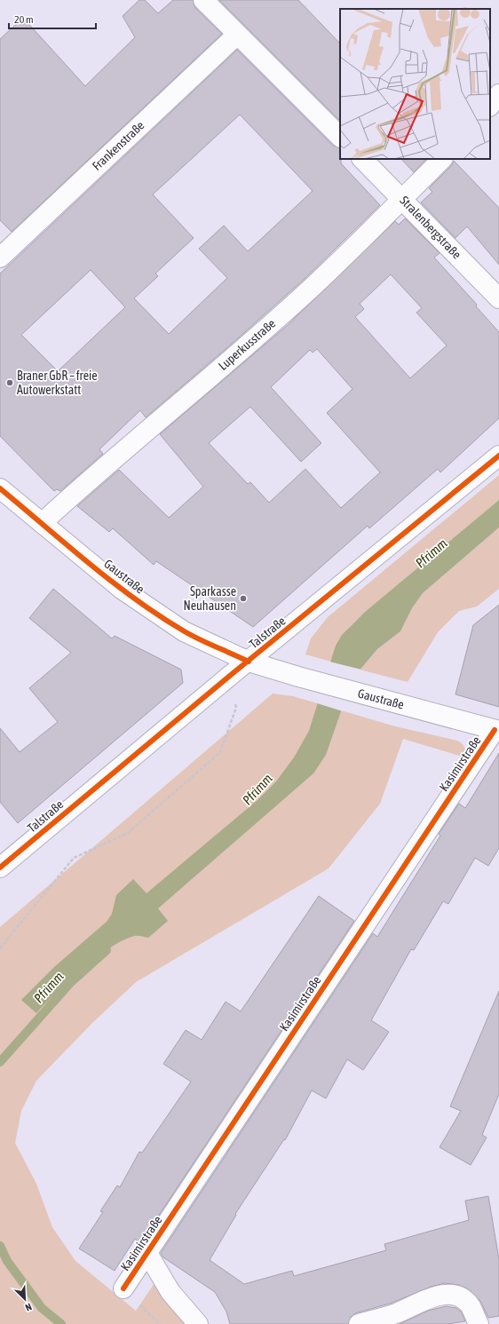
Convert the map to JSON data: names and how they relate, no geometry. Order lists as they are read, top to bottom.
{
  "streets": {
    "street": [
      "Frankenstraße",
      "Stralenbergstraße",
      "Luperkusstraße",
      "Gaustraße",
      "Talstraße",
      "Kasimirstraße"
    ]
  },
  "crossings": [
    ["Stralenbergstraße", "Luperkusstraße"],
    ["Luperkusstraße", "Gaustraße"],
    ["Gaustraße", "Talstraße"],
    ["Gaustraße", "Kasimirstraße"]
  ],
  "water": ["Pfrimm"],
  "places": ["Braner GbR – freie Autowerkstatt", "Sparkasse Neuhausen"],
  "scale_bar": "20 m",
  "north": "bottom right"
}
